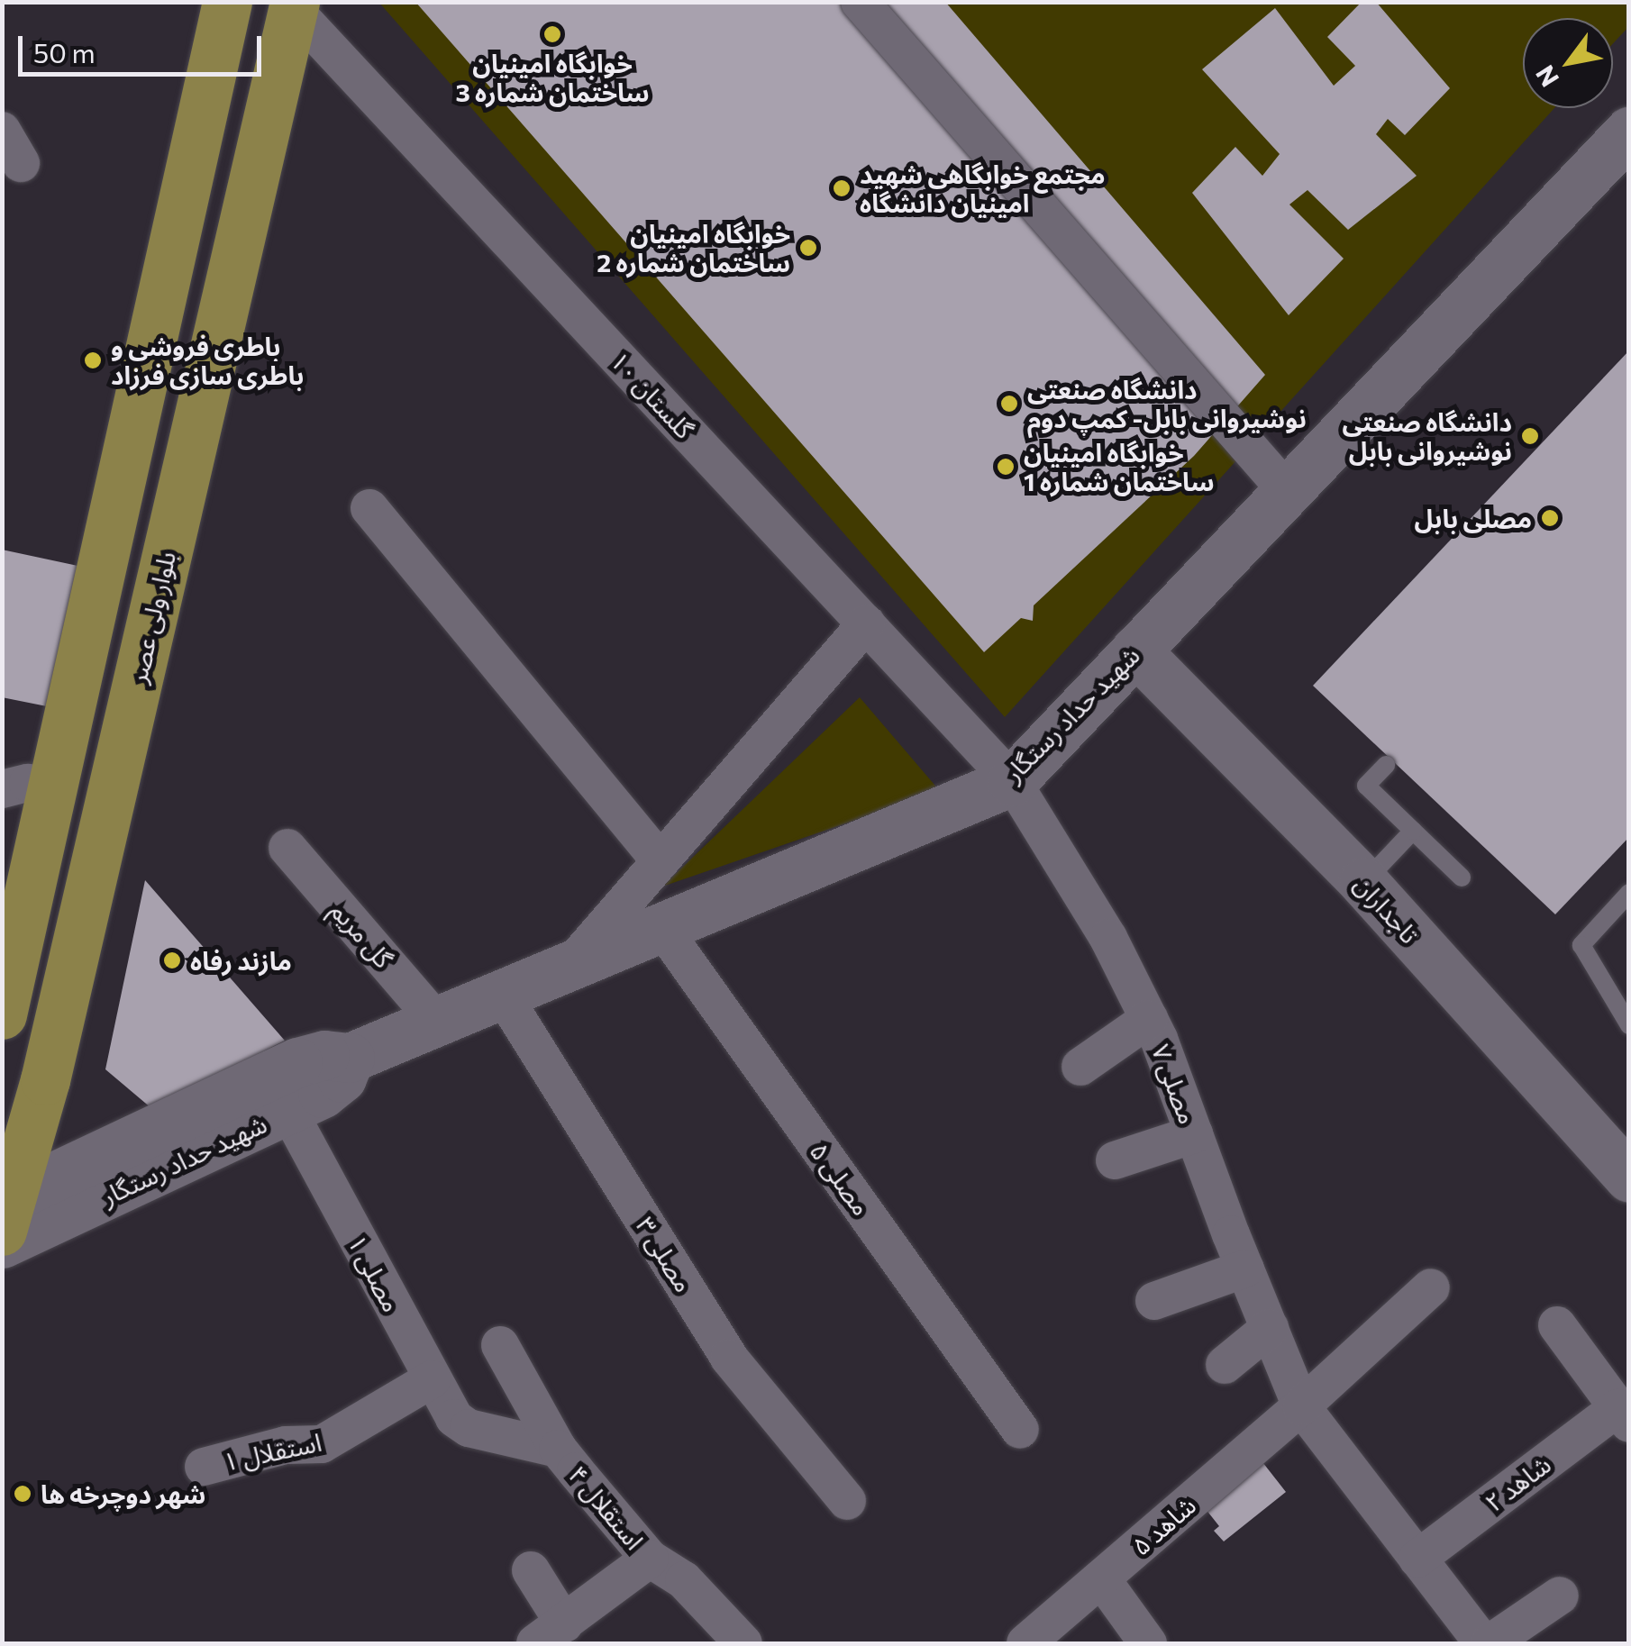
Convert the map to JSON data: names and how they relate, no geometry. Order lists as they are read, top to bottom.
{
  "streets": {
    "main road": ["بلوار ولی عصر", "شهید حداد رستگار", "تاجداران"],
    "street": [
      "گلستان ۱۰",
      "گل مریم",
      "مصلی ۷",
      "مصلی ۵",
      "مصلی ۳",
      "مصلی ۱",
      "استقلال ۱",
      "شاهد ۲",
      "استقلال ۴",
      "شاهد ۵"
    ]
  },
  "crossings": [
    ["گلستان ۱۰", "بلوار ولی عصر"],
    ["گلستان ۱۰", "شهید حداد رستگار"],
    ["گلستان ۱۰", "مصلی ۷"],
    ["بلوار ولی عصر", "شهید حداد رستگار"],
    ["شهید حداد رستگار", "تاجداران"],
    ["شهید حداد رستگار", "گل مریم"],
    ["شهید حداد رستگار", "مصلی ۷"],
    ["شهید حداد رستگار", "مصلی ۵"],
    ["شهید حداد رستگار", "مصلی ۳"],
    ["شهید حداد رستگار", "مصلی ۱"],
    ["مصلی ۷", "شاهد ۲"],
    ["مصلی ۷", "شاهد ۵"],
    ["مصلی ۱", "استقلال ۱"],
    ["مصلی ۱", "استقلال ۴"]
  ],
  "places": [
    "خوابگاه امینیان ساختمان شماره 3",
    "مجتمع خوابگاهی شهید امینیان دانشگاه",
    "خوابگاه امینیان ساختمان شماره 2",
    "باطری فروشی و باطری سازی فرزاد",
    "دانشگاه صنعتی نوشیروانی بابل- کمپ دوم",
    "دانشگاه صنعتی نوشیروانی بابل",
    "خوابگاه امینیان ساختمان شماره 1",
    "مصلی بابل",
    "مازند رفاه",
    "شهر دوچرخه ها"
  ],
  "scale_bar": "50 m",
  "north": "bottom left"
}
